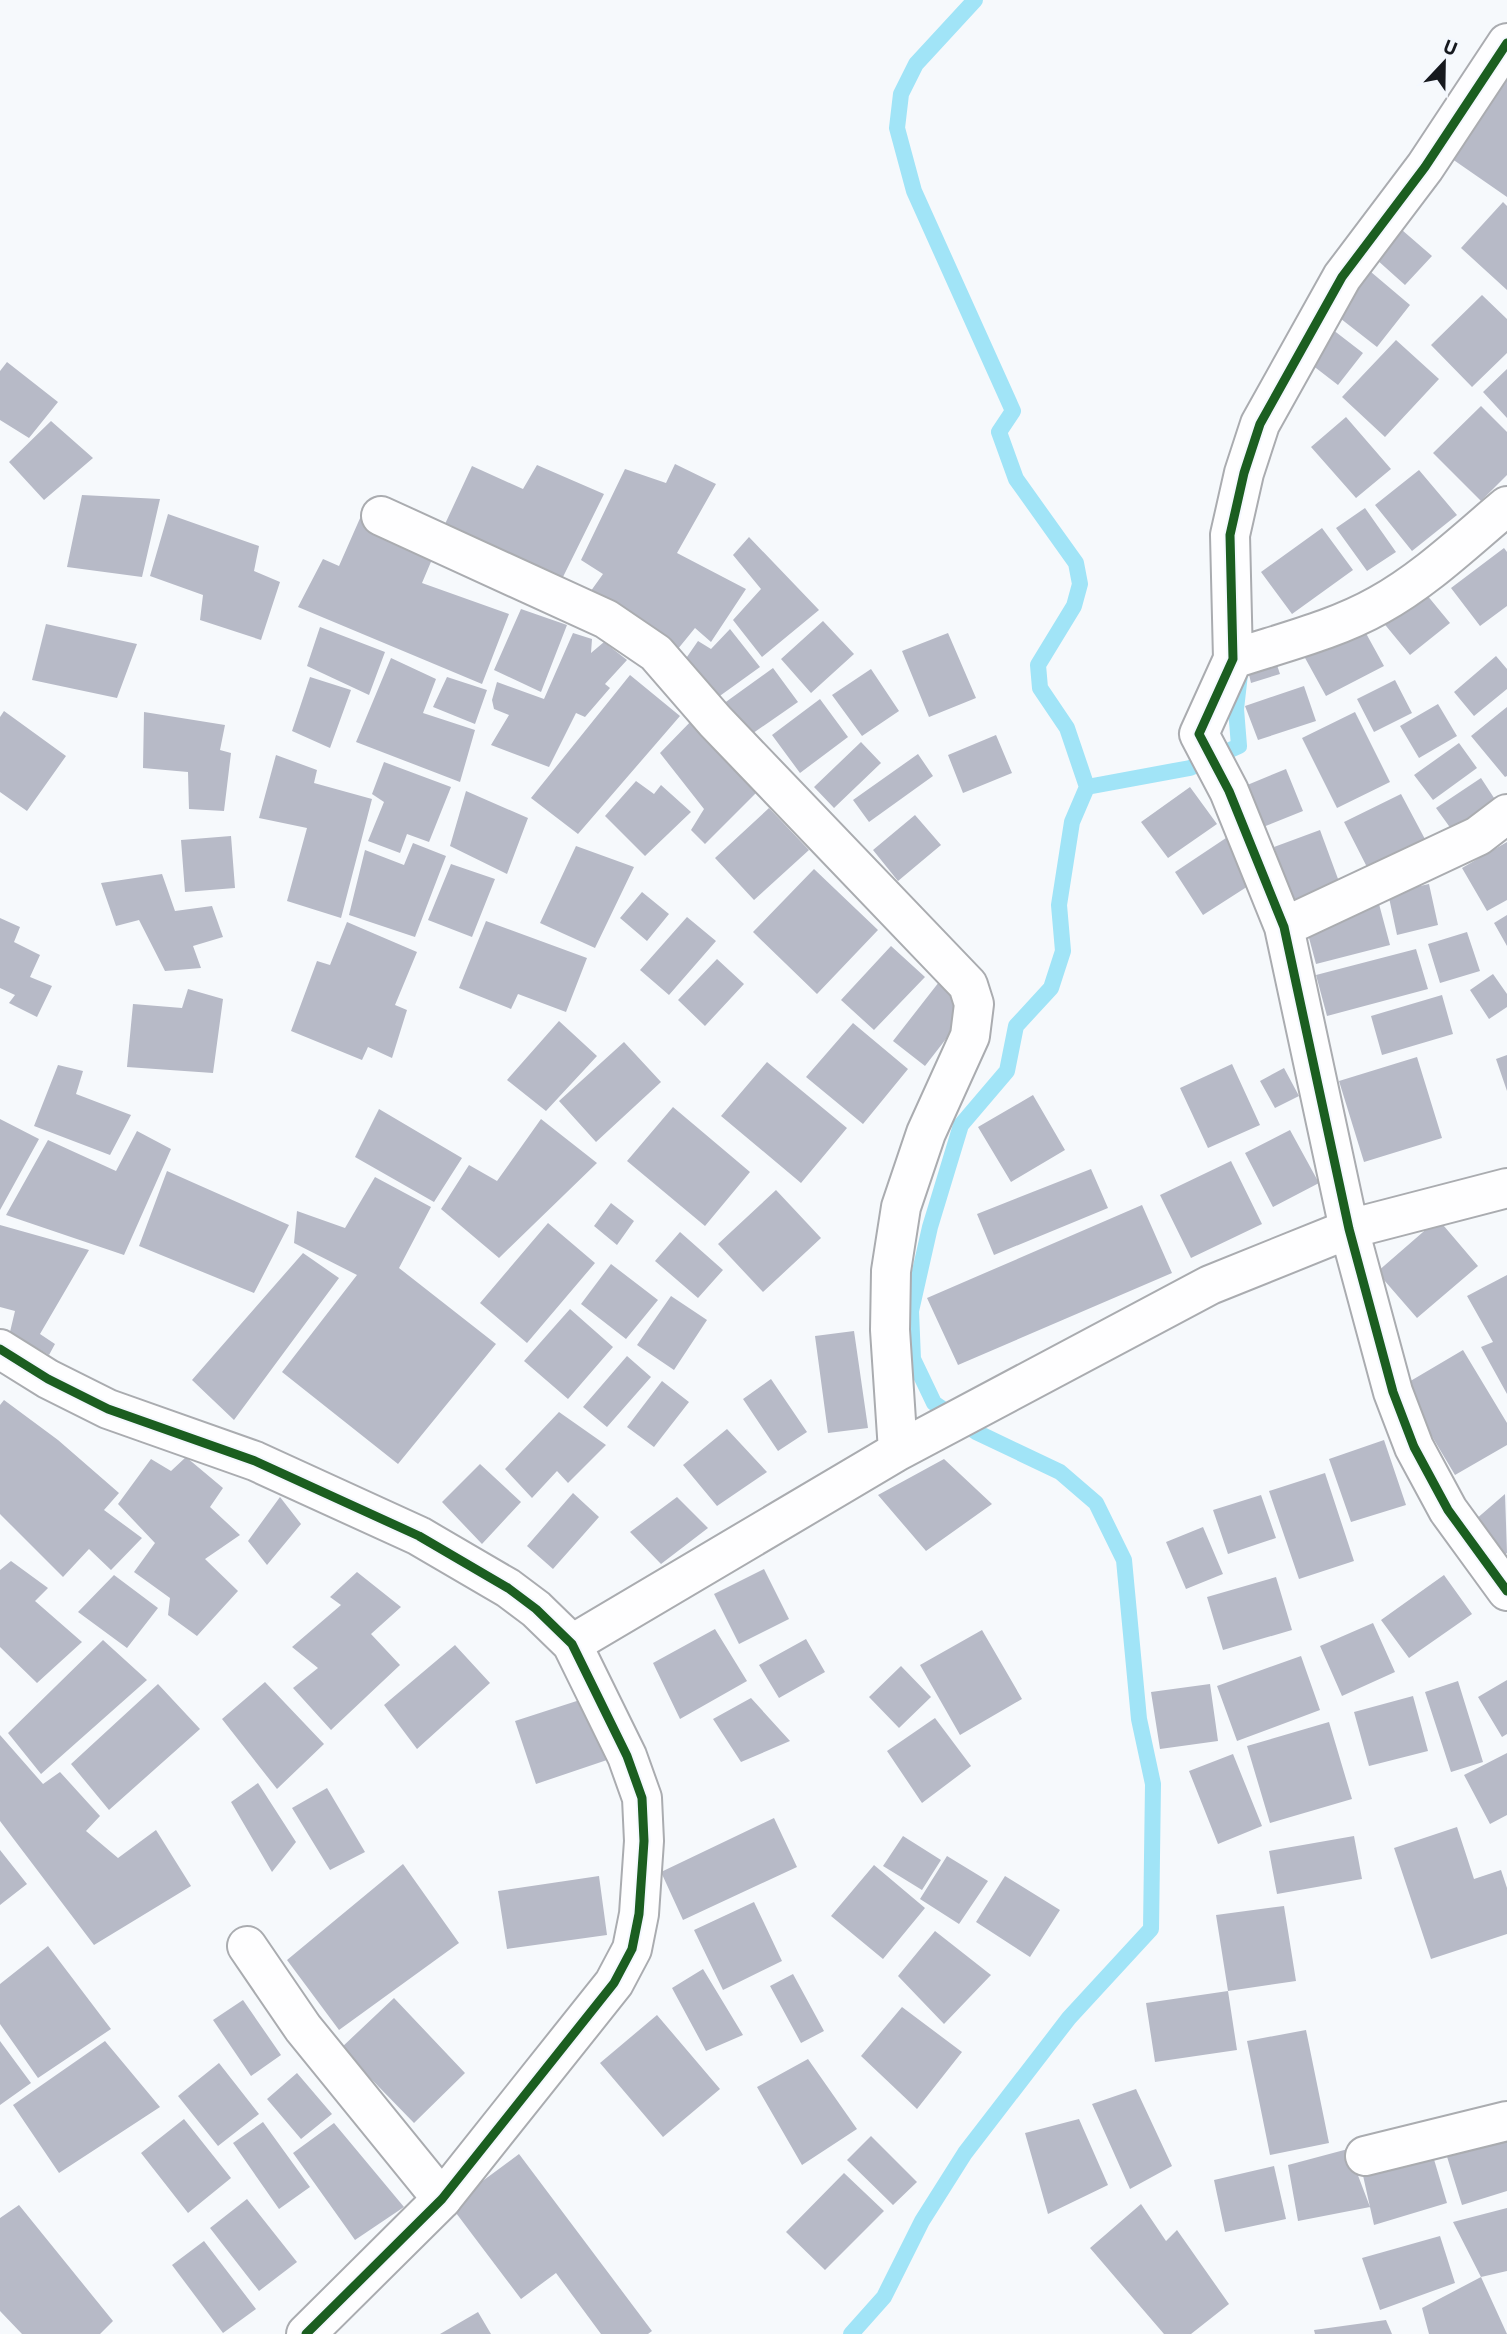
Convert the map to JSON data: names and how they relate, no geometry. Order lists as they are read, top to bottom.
{
  "north": "top"
}
